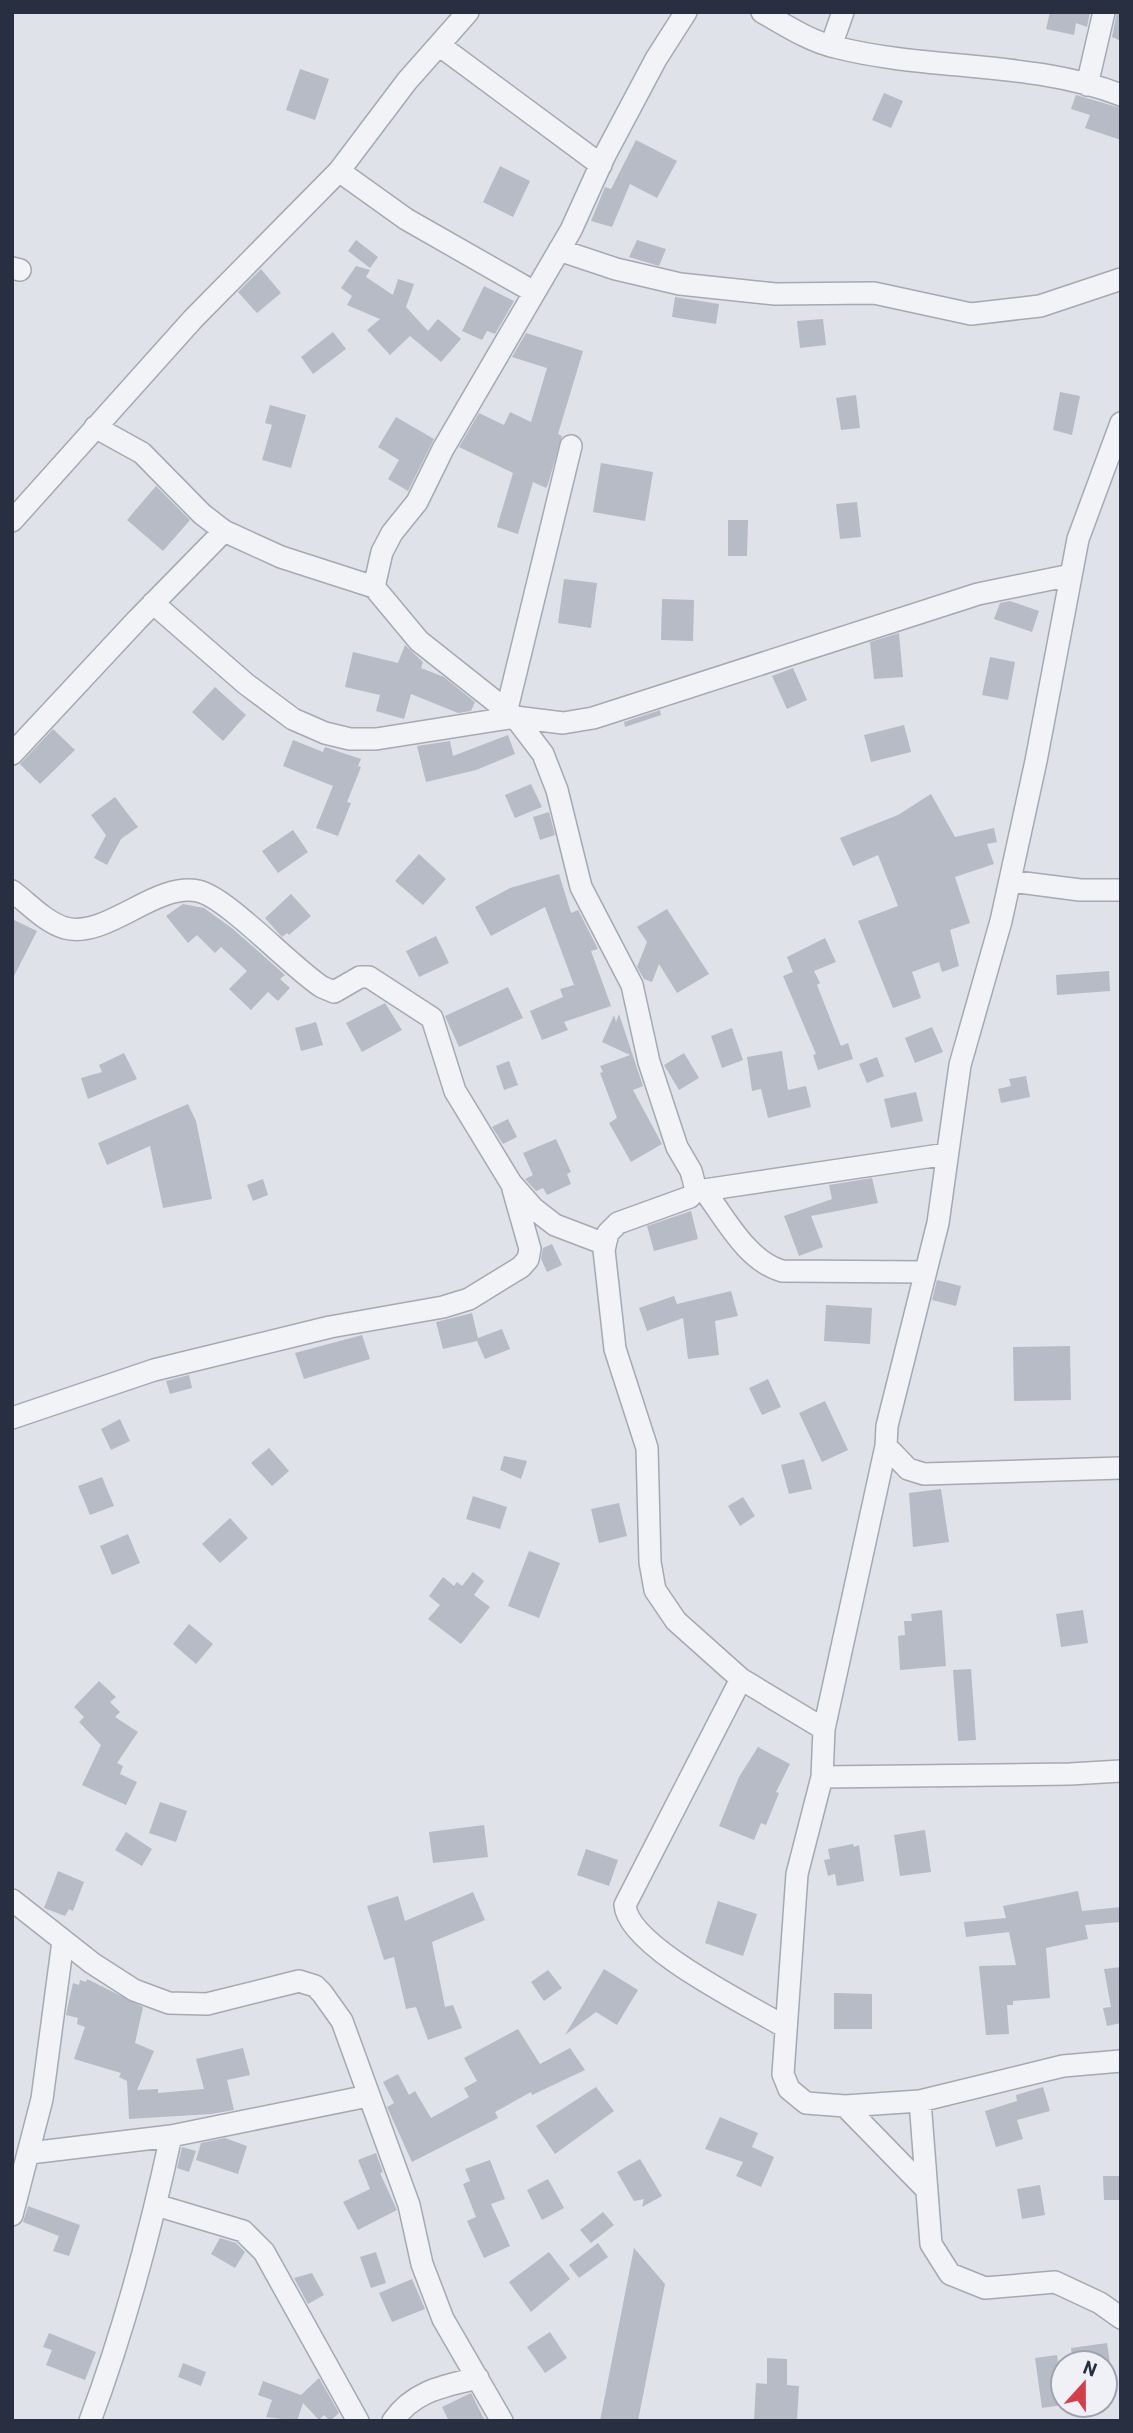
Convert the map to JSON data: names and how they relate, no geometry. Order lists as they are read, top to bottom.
{
  "north": "top"
}
